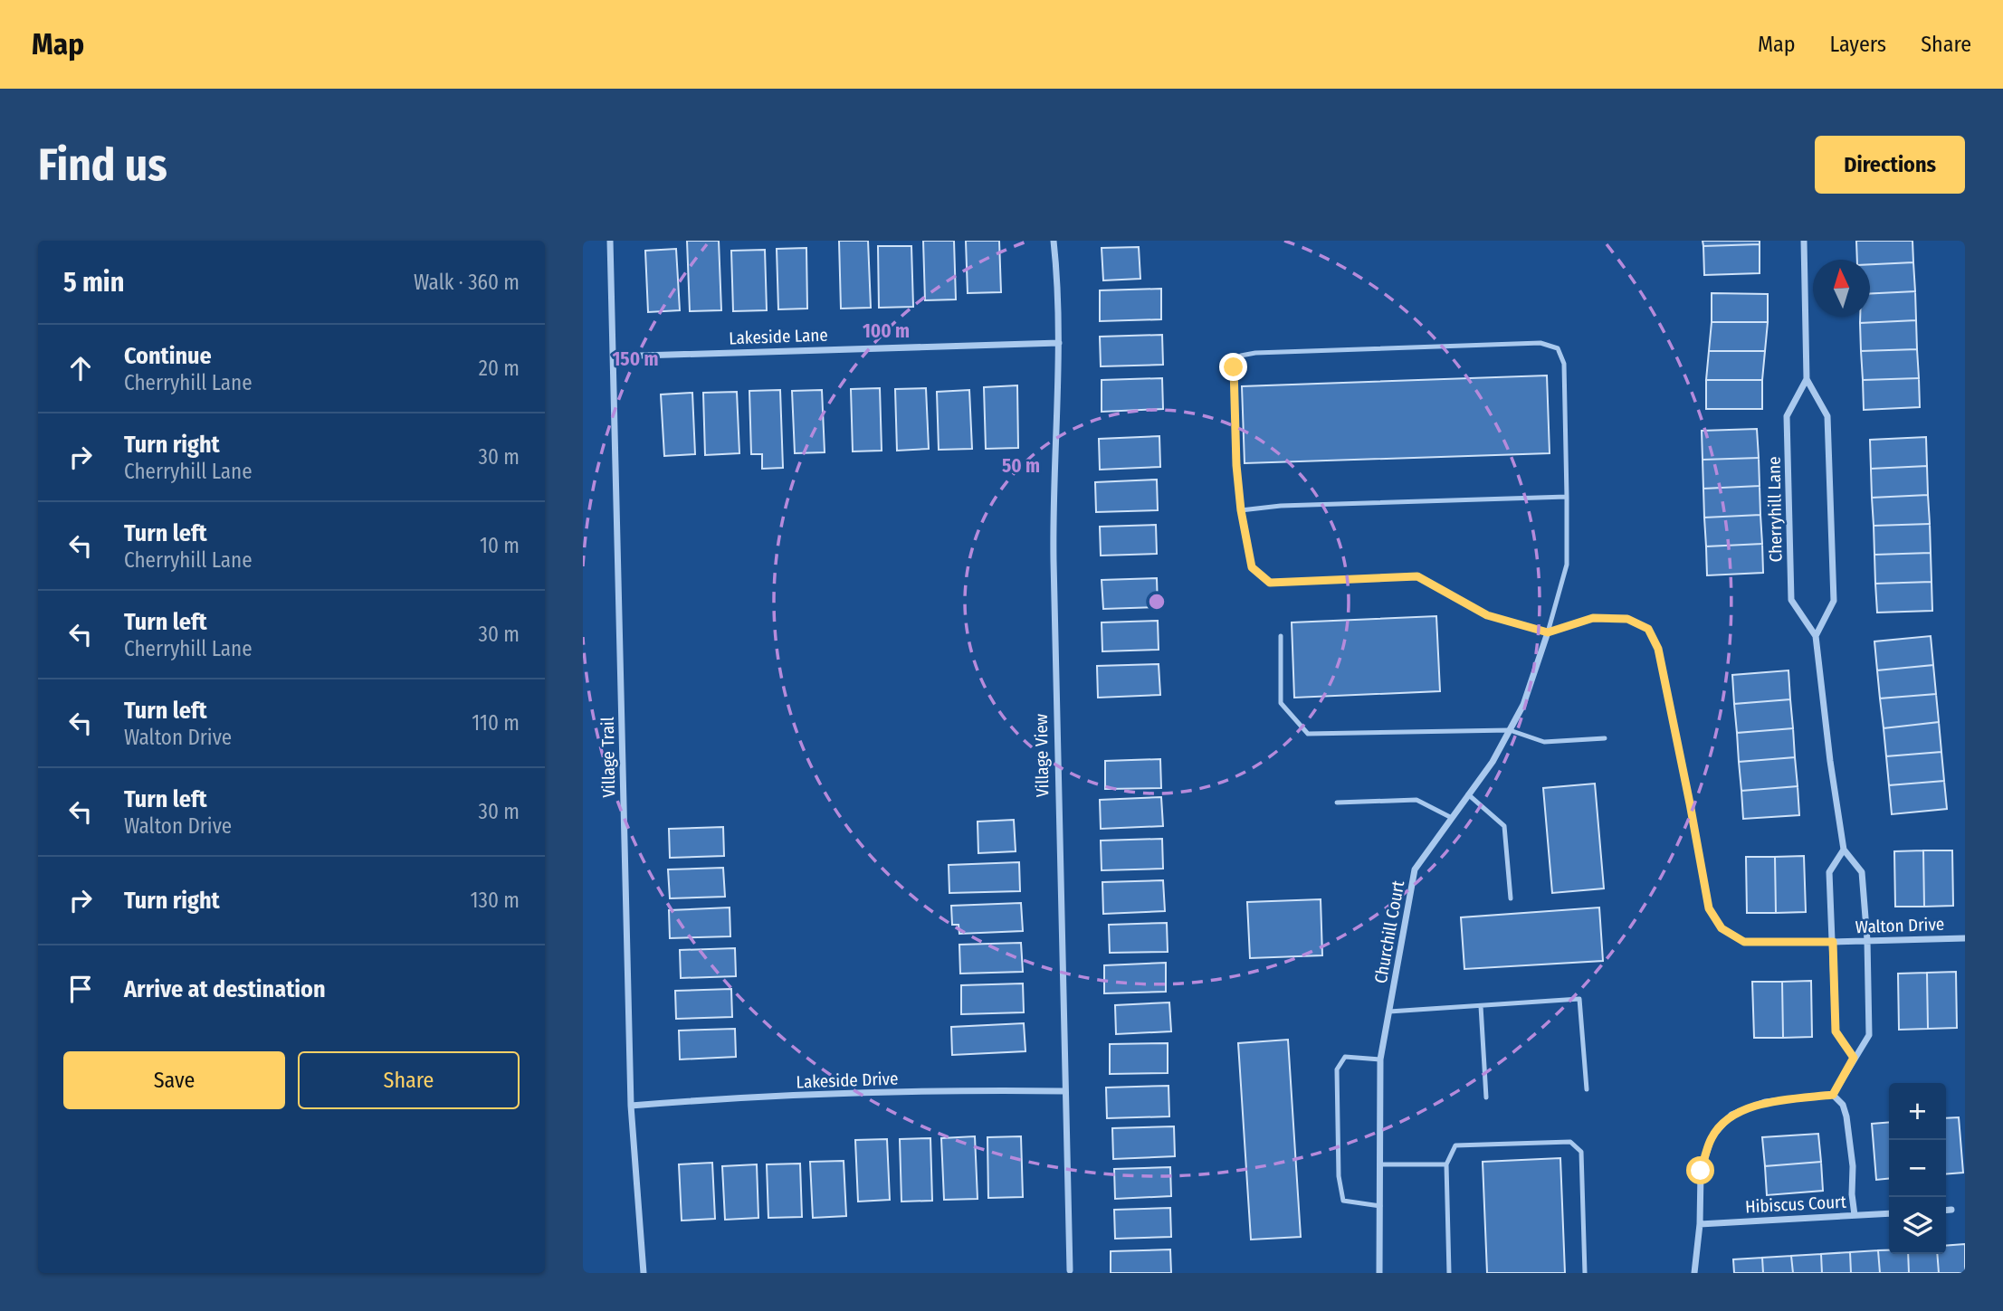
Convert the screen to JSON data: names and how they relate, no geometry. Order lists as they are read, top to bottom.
{
  "streets": {
    "street": [
      "Lakeside Lane",
      "Cherryhill Lane",
      "Village View",
      "Village Trail",
      "Walton Drive",
      "Churchill Court",
      "Lakeside Drive",
      "Hibiscus Court"
    ]
  },
  "crossings": [
    ["Lakeside Lane", "Village View"],
    ["Lakeside Lane", "Village Trail"],
    ["Cherryhill Lane", "Walton Drive"],
    ["Village View", "Lakeside Drive"],
    ["Village Trail", "Lakeside Drive"],
    ["Walton Drive", "Churchill Court"]
  ],
  "north": "top",
  "page": {
    "header": "Map",
    "nav": ["Map", "Layers", "Share"],
    "buttons": [
      "Directions",
      ["Save", "Share"]
    ],
    "title": "Find us",
    "heading": ["5 min", "Walk · 360 m"],
    "list": [
      ["Continue", "Cherryhill Lane", "20 m"],
      ["Turn right", "Cherryhill Lane", "30 m"],
      ["Turn left", "Cherryhill Lane", "10 m"],
      ["Turn left", "Cherryhill Lane", "30 m"],
      ["Turn left", "Walton Drive", "110 m"],
      ["Turn left", "Walton Drive", "30 m"],
      ["Turn right", "130 m"],
      "Arrive at destination"
    ],
    "map_buttons": ["+", "−"]
  },
  "rings": ["100 m", "150 m", "50 m"]
}
